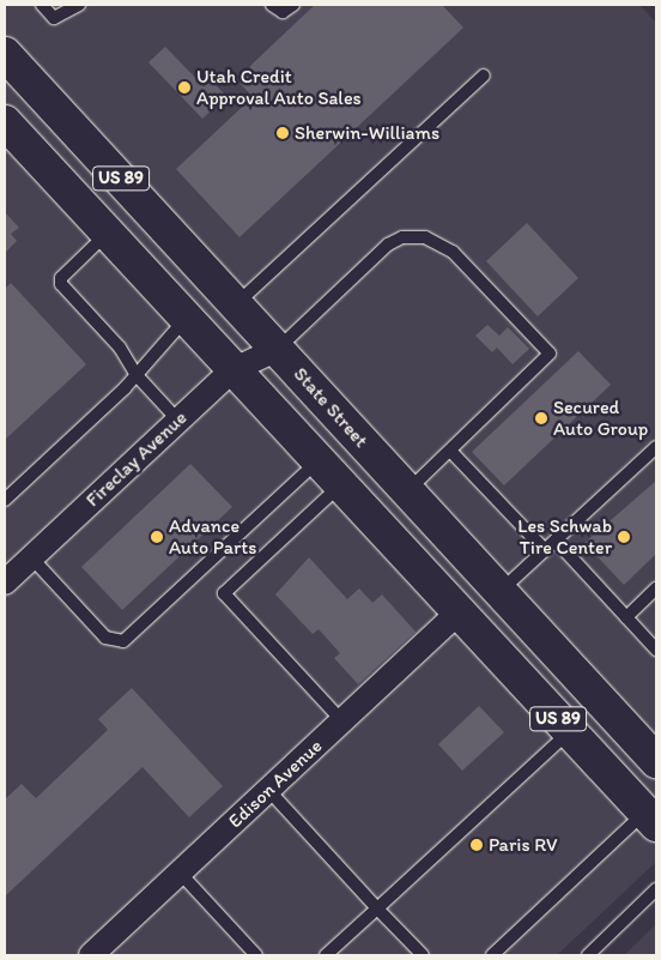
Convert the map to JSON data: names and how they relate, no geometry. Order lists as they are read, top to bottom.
{
  "streets": {
    "main road": ["US 89", "State Street"],
    "street": ["Fireclay Avenue", "Edison Avenue"]
  },
  "crossings": [
    ["US 89", "Fireclay Avenue"],
    ["US 89", "Edison Avenue"],
    ["State Street", "Fireclay Avenue"]
  ],
  "places": [
    "Utah Credit Approval Auto Sales",
    "Sherwin-Williams",
    "Secured Auto Group",
    "Advance Auto Parts",
    "Les Schwab Tire Center",
    "Paris RV"
  ]
}
